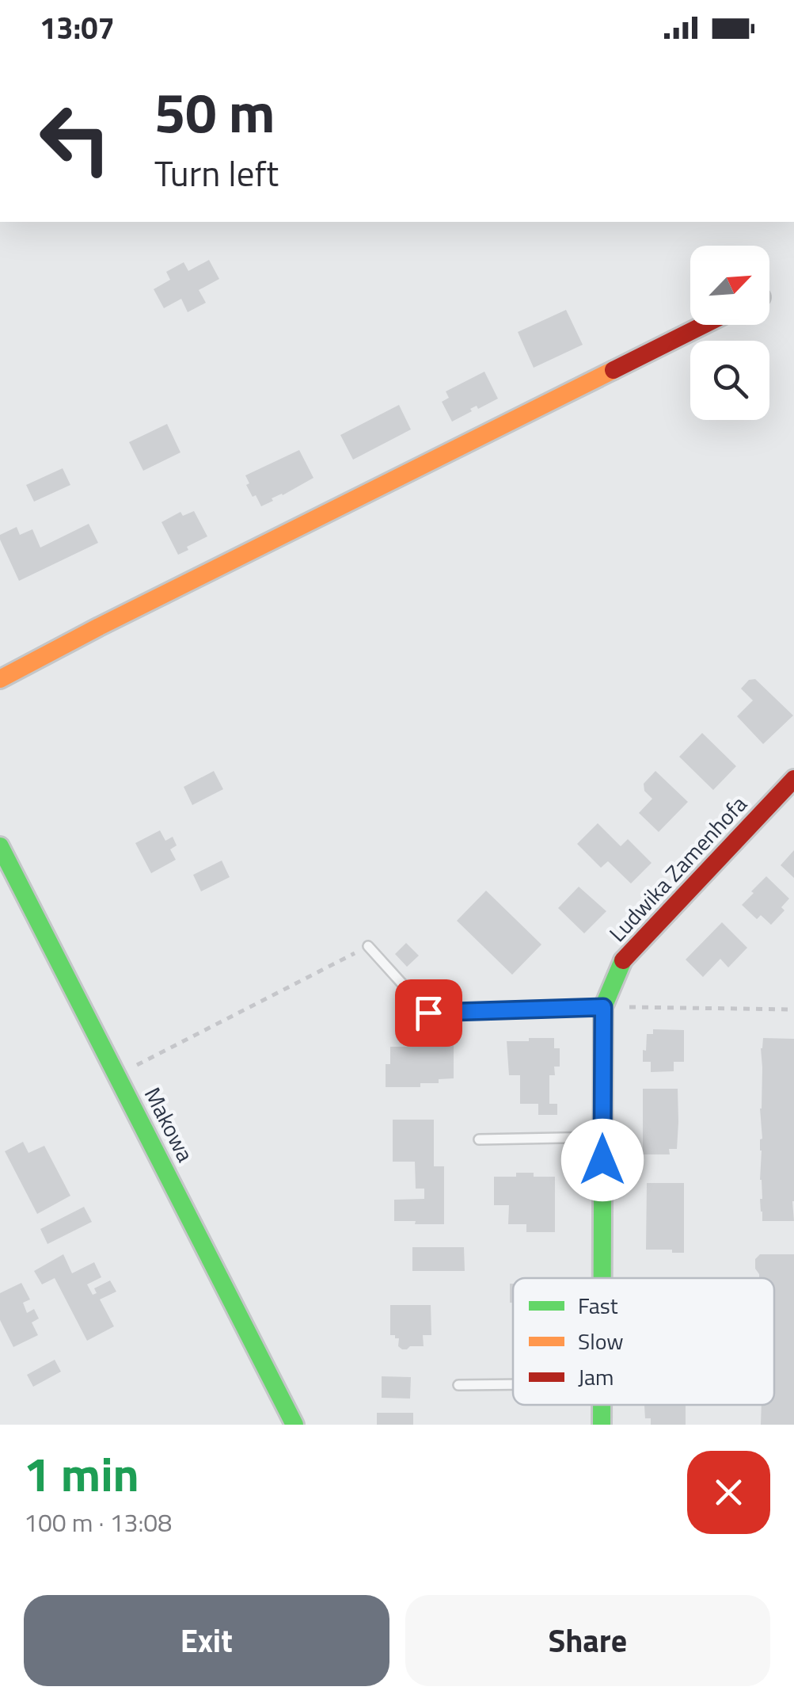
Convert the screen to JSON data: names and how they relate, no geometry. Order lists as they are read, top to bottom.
{
  "streets": {
    "street": ["Ludwika Zamenhofa", "Makowa"]
  },
  "legend": ["Fast", "Slow", "Jam"],
  "north": "top right",
  "page": {
    "status": "13:07",
    "turn": ["50 m", "Turn left"],
    "heading": ["1 min", "100 m · 13:08"],
    "buttons": ["Exit", "Share"]
  }
}
